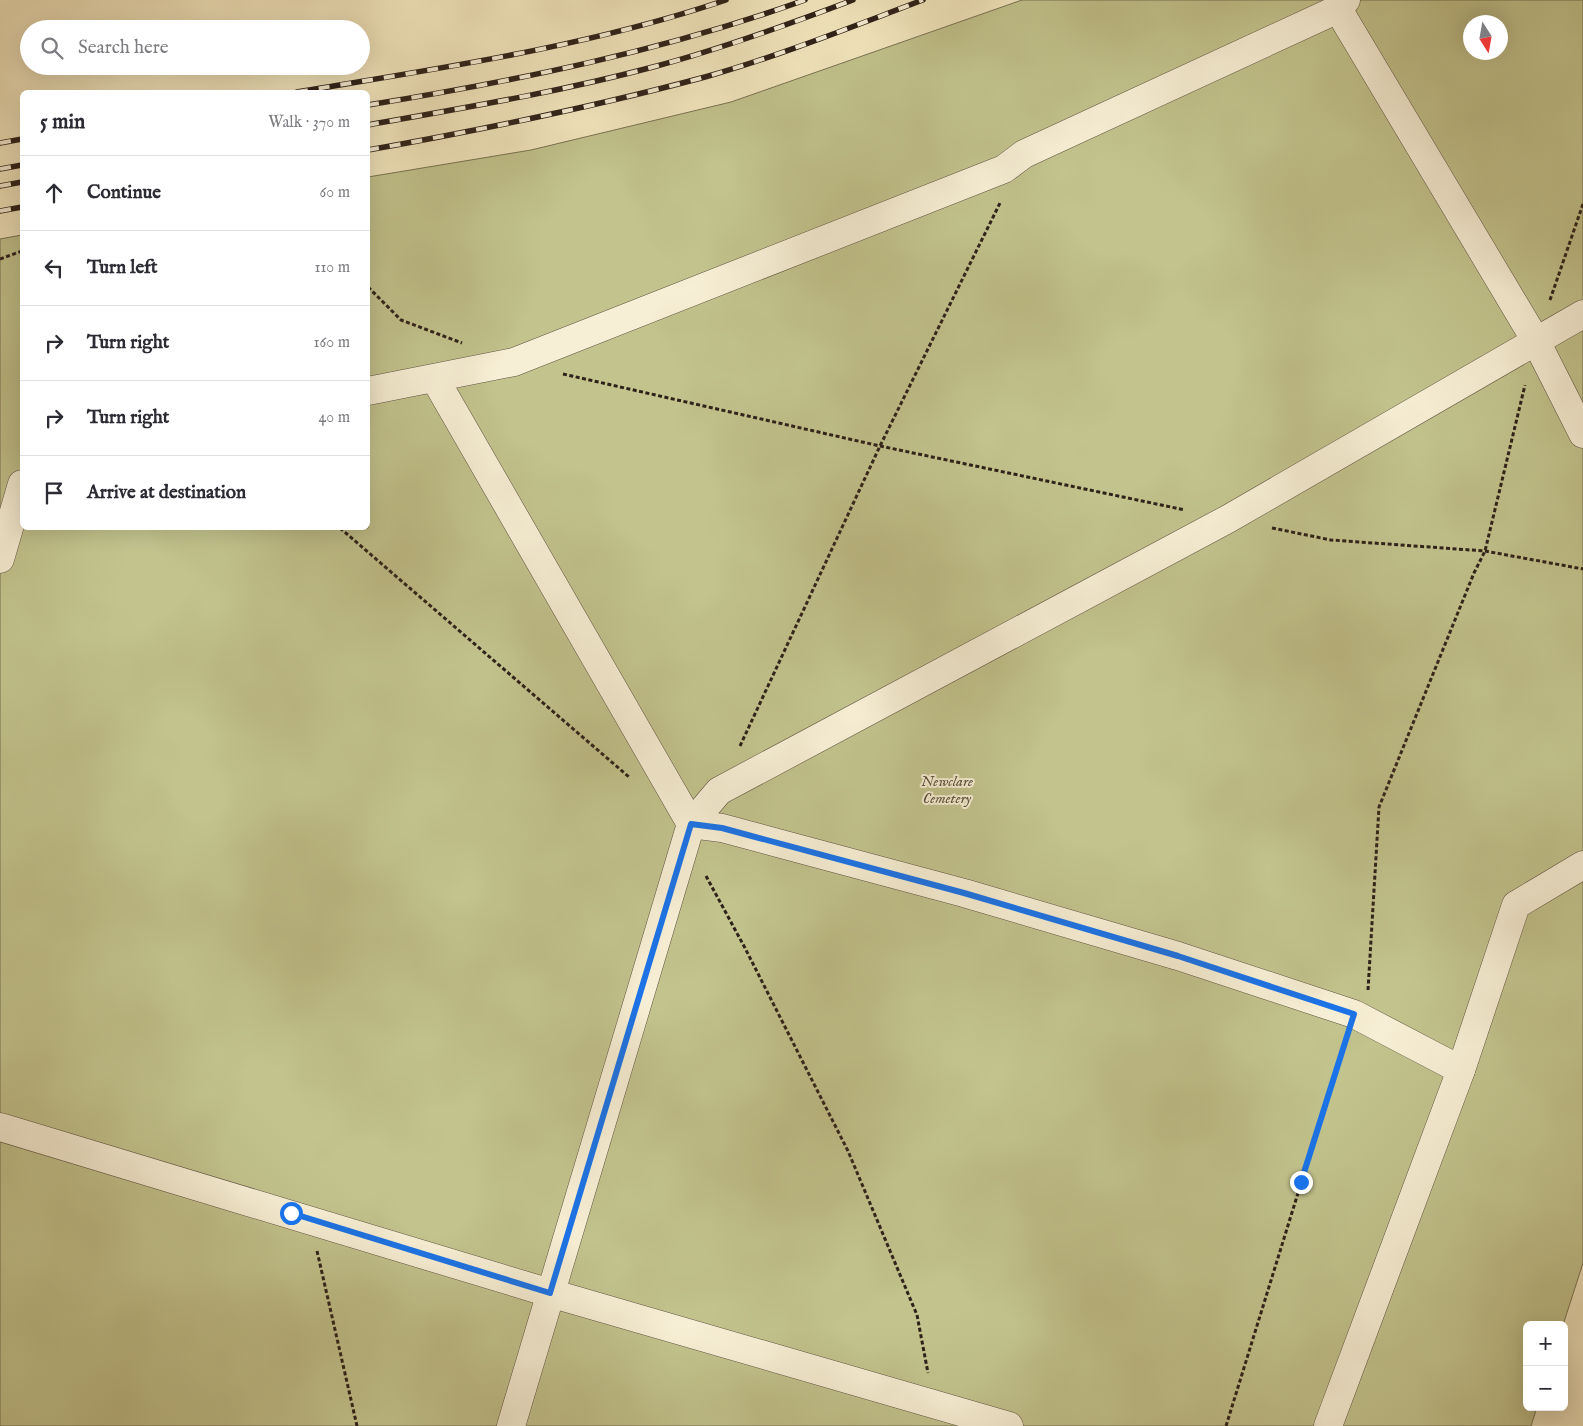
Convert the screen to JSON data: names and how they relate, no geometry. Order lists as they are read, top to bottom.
{
  "parks": ["Newclare Cemetery"],
  "north": "bottom",
  "page": {
    "search": "Search here",
    "heading": ["5 min", "Walk · 370 m"],
    "list": [
      ["Continue", "60 m"],
      ["Turn left", "110 m"],
      ["Turn right", "160 m"],
      ["Turn right", "40 m"],
      "Arrive at destination"
    ],
    "map_buttons": ["+", "−"]
  }
}
